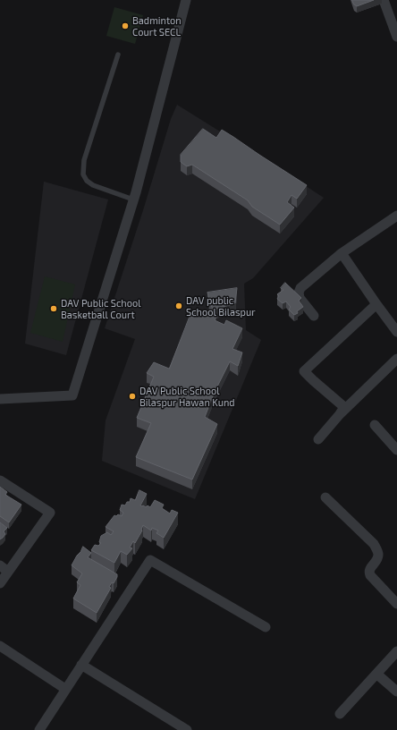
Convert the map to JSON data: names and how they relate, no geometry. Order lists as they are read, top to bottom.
{
  "places": [
    "Badminton Court SECL",
    "DAV public School Bilaspur",
    "DAV Public School Basketball Court",
    "DAV Public School Bilaspur Hawan Kund"
  ]
}
